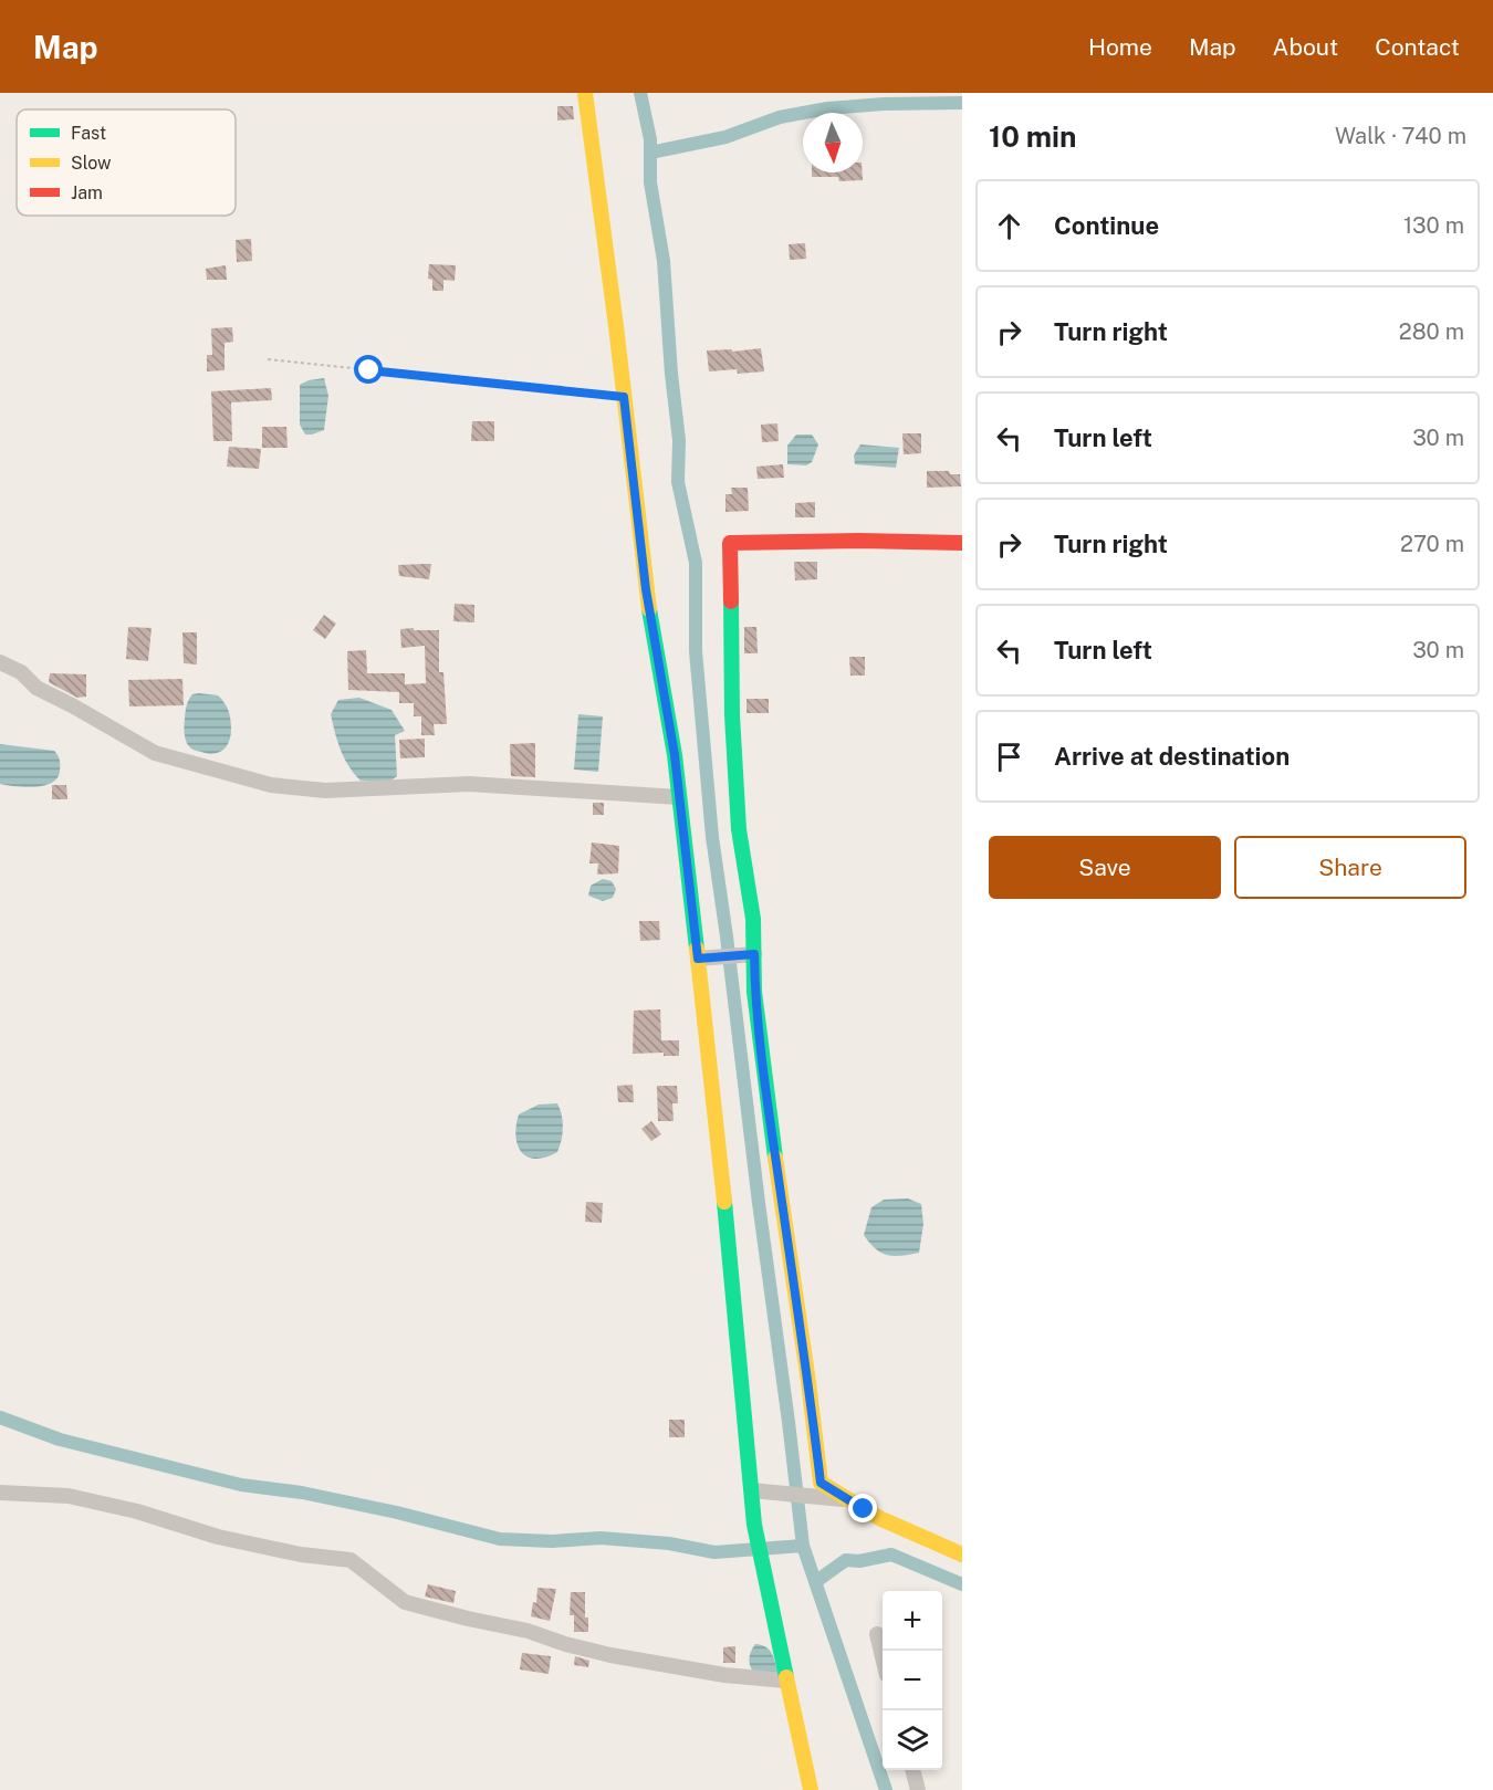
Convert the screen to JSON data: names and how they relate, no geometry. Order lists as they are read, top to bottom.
{
  "legend": ["Fast", "Slow", "Jam"],
  "north": "bottom",
  "page": {
    "header": "Map",
    "nav": [
      "Home",
      "Map",
      "About",
      "Contact"
    ],
    "heading": ["10 min", "Walk · 740 m"],
    "list": [
      ["Continue", "130 m"],
      ["Turn right", "280 m"],
      ["Turn left", "30 m"],
      ["Turn right", "270 m"],
      ["Turn left", "30 m"],
      "Arrive at destination"
    ],
    "buttons": ["Save", "Share"],
    "map_buttons": ["+", "−"]
  }
}
